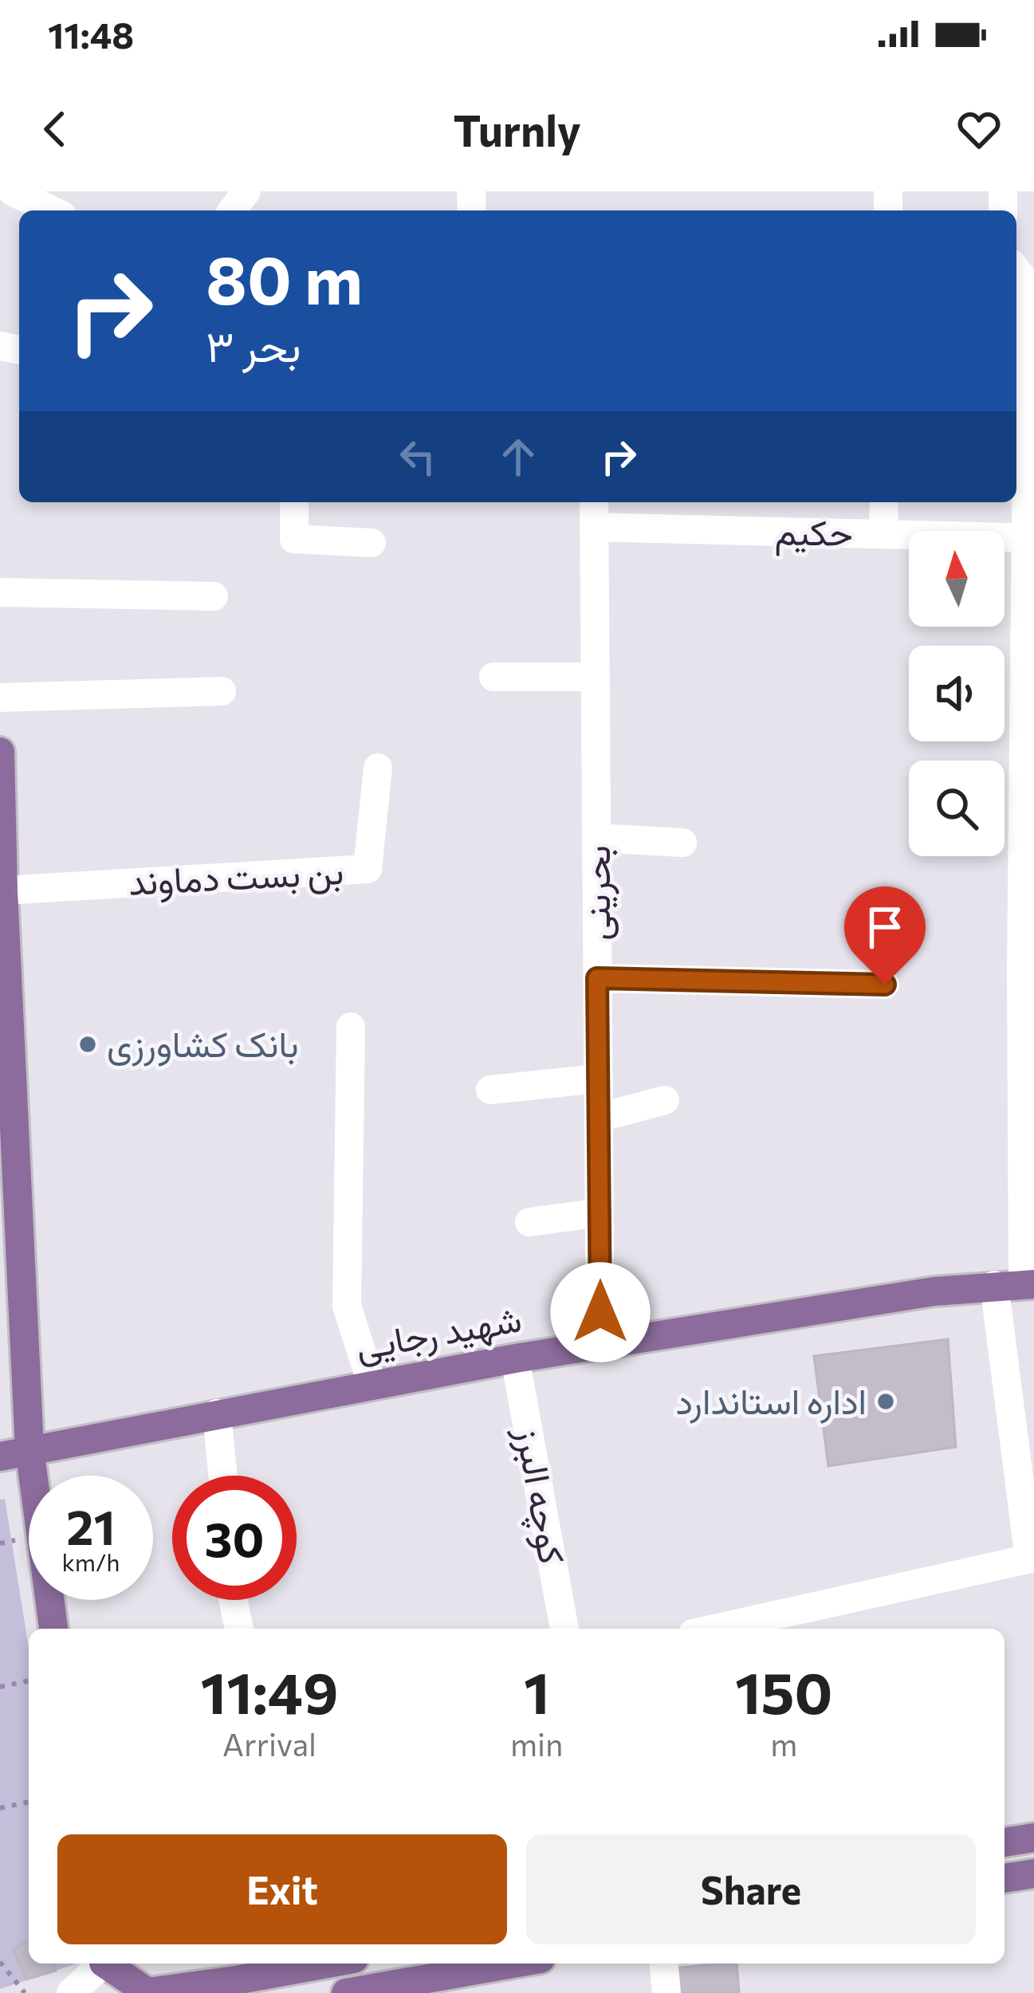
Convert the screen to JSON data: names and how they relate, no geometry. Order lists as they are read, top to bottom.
{
  "streets": {
    "main road": ["شهید رجایی"],
    "street": [
      "حکیم",
      "بن بست دماوند",
      "بحرینی",
      "کوچه البرز"
    ]
  },
  "crossings": [
    ["حکیم", "بحرینی"],
    ["بحرینی", "شهید رجایی"],
    ["شهید رجایی", "کوچه البرز"]
  ],
  "places": ["بانک کشاورزی", "اداره استاندارد"],
  "north": "top",
  "page": {
    "status": "11:48",
    "header": "Turnly",
    "turn": ["80 m", "بحر ۳"],
    "speed": "21 km/h",
    "limit": "30",
    "eta": [
      "11:49",
      "Arrival",
      "1",
      "min",
      "150",
      "m"
    ],
    "buttons": ["Exit", "Share"]
  }
}
